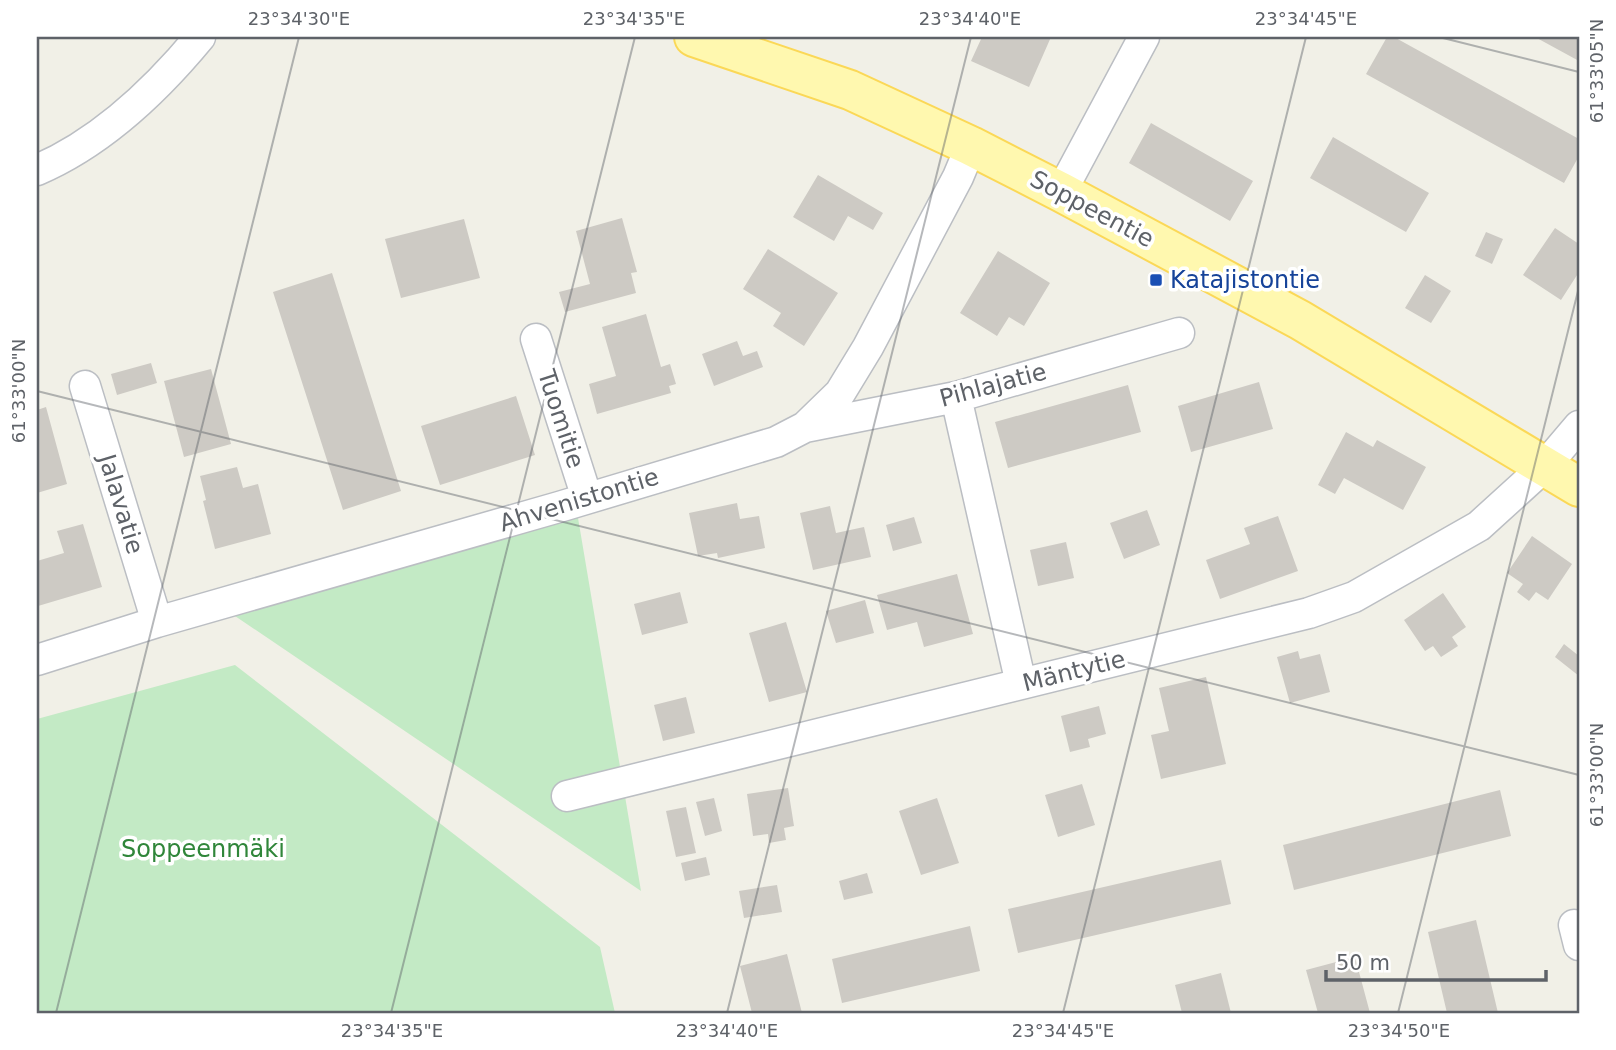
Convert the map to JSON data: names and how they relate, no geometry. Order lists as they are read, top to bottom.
{
  "streets": {
    "main road": ["Soppeentie"],
    "street": [
      "Pihlajatie",
      "Tuomitie",
      "Ahvenistontie",
      "Jalavatie",
      "Mäntytie"
    ]
  },
  "crossings": [
    ["Soppeentie", "Ahvenistontie"],
    ["Soppeentie", "Mäntytie"],
    ["Pihlajatie", "Ahvenistontie"],
    ["Tuomitie", "Ahvenistontie"],
    ["Ahvenistontie", "Jalavatie"]
  ],
  "parks": ["Soppeenmäki"],
  "places": {
    "transit": ["Katajistontie"]
  },
  "scale_bar": "50 m",
  "coordinates": [
    "23°34'30\"E",
    "23°34'35\"E",
    "23°34'40\"E",
    "23°34'45\"E",
    "61°33'05\"N",
    "61°33'00\"N",
    "23°34'50\"E"
  ]
}
